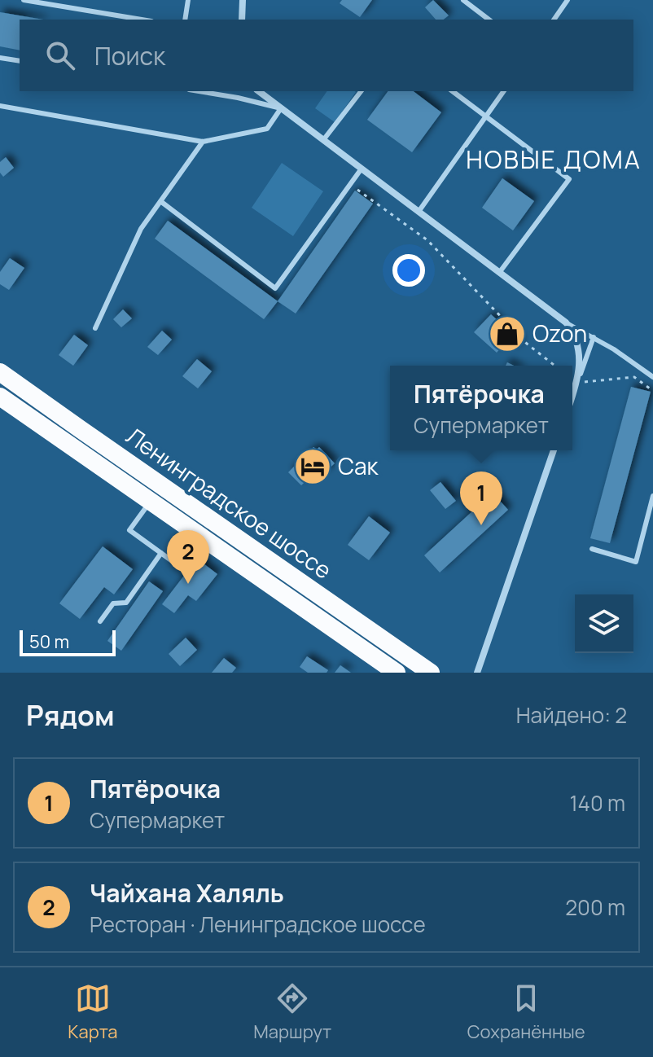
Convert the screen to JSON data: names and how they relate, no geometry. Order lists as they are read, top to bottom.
{
  "streets": {
    "highway": ["Ленинградское шоссе"]
  },
  "districts": ["НОВЫЕ ДОМА"],
  "places": {
    "shop": ["Ozon"],
    "hotel": ["Сак"]
  },
  "scale_bar": "50 m",
  "page": {
    "search": "Поиск",
    "popup": ["Пятёрочка", "Супермаркет"],
    "pins": ["1", "2"],
    "scale": "50 m",
    "heading": ["Рядом", "Найдено: 2"],
    "list": [
      {
        "mark": "1",
        "name": "Пятёрочка",
        "note": "Супермаркет",
        "value": "140 m"
      },
      {
        "mark": "2",
        "name": "Чайхана Халяль",
        "note": "Ресторан · Ленинградское шоссе",
        "value": "200 m"
      }
    ],
    "nav": ["Карта", "Маршрут", "Сохранённые"]
  }
}
